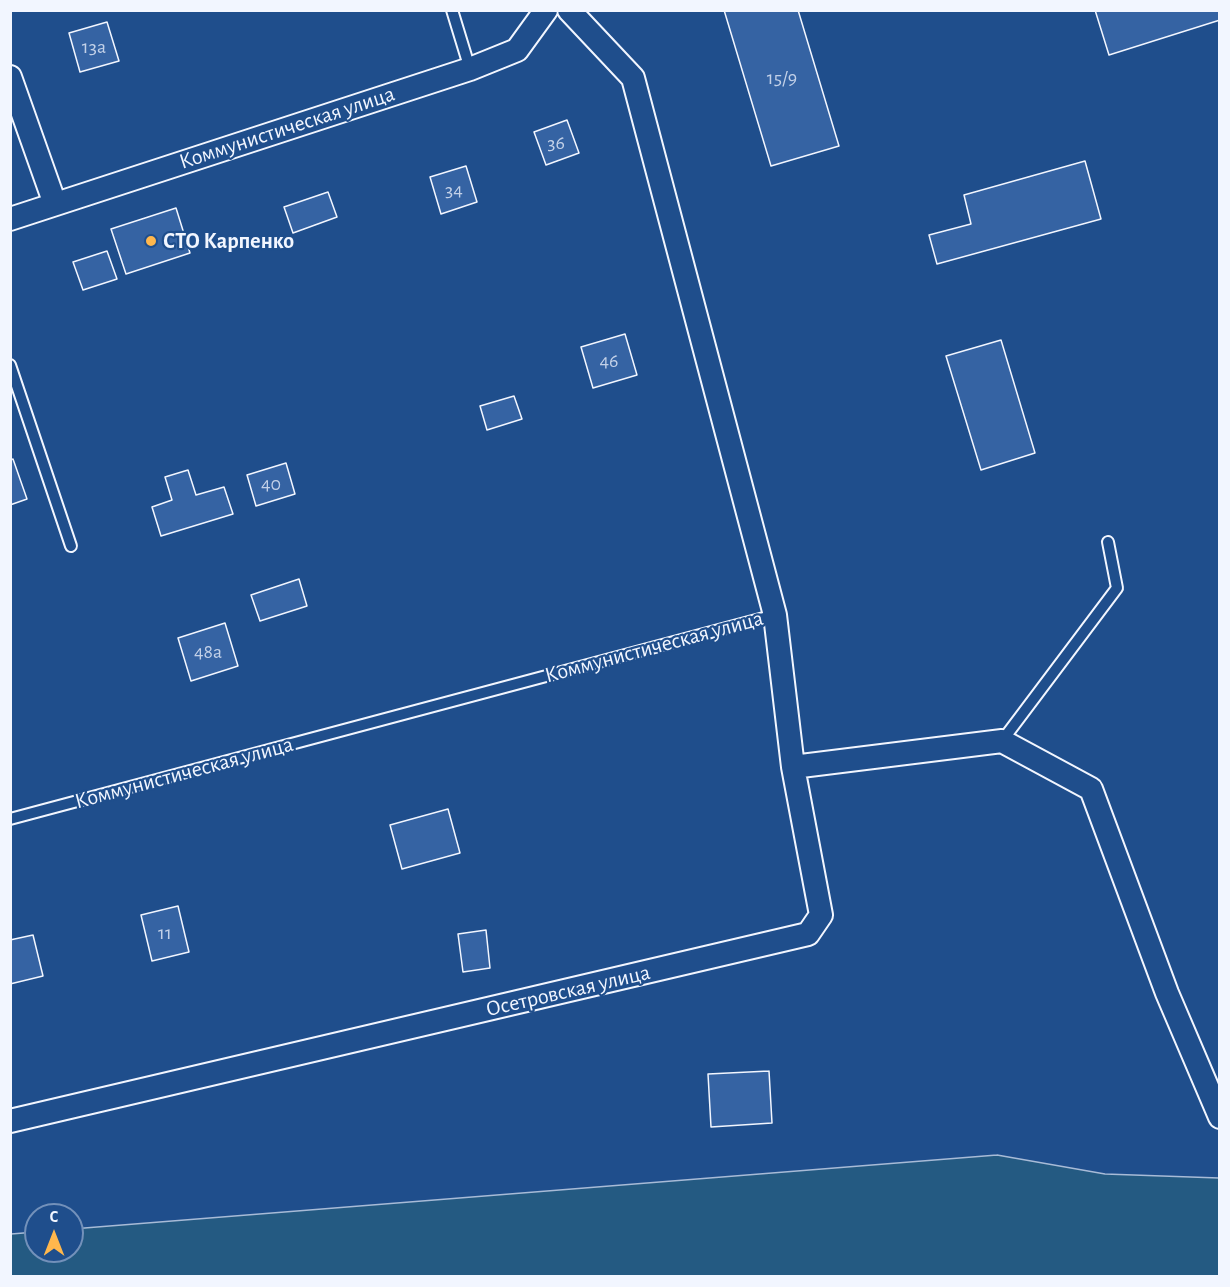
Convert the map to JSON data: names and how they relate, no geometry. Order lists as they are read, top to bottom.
{
  "streets": {
    "street": ["Коммунистическая улица", "Осетровская улица"]
  },
  "crossings": [
    ["Коммунистическая улица", "Осетровская улица"]
  ],
  "places": ["СТО Карпенко"],
  "house_numbers": [
    "13а",
    "15/9",
    "36",
    "34",
    "46",
    "40",
    "48а",
    "11"
  ],
  "north": "top"
}
